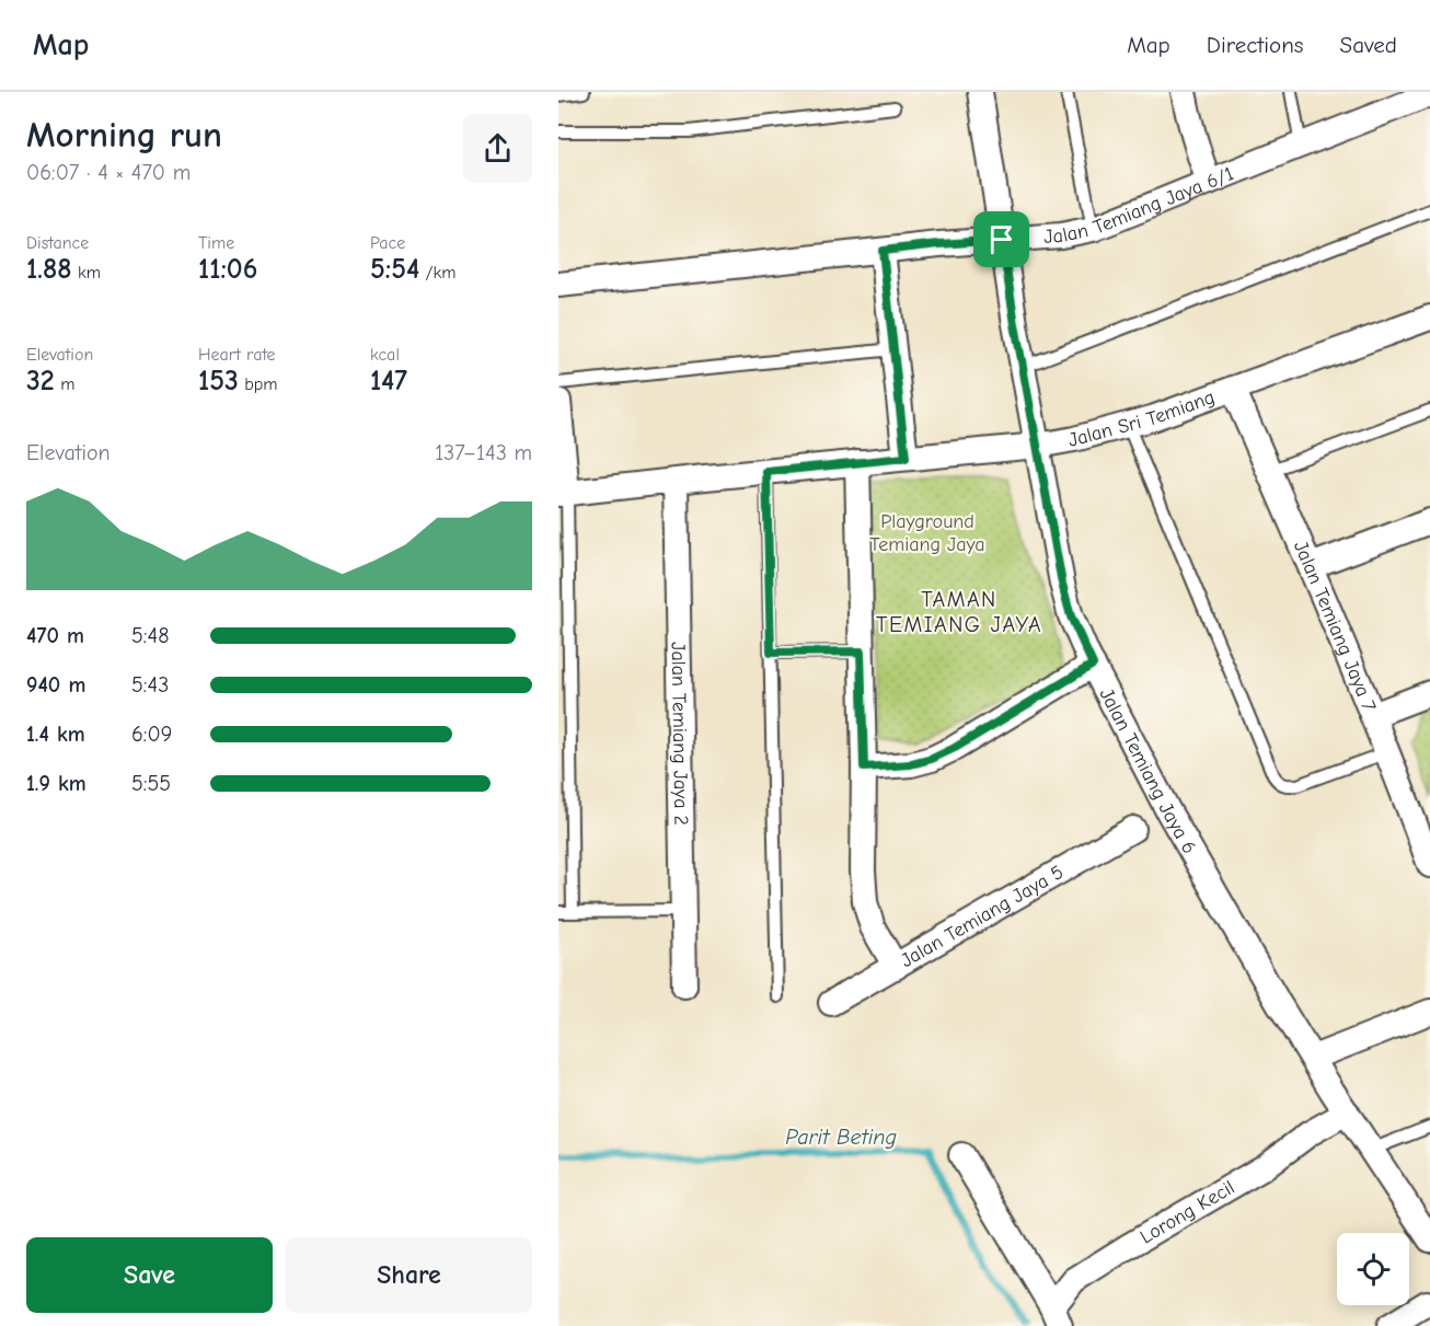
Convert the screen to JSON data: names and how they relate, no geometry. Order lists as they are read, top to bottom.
{
  "streets": {
    "street": [
      "Jalan Temiang Jaya 6/1",
      "Jalan Sri Temiang",
      "Jalan Temiang Jaya 7",
      "Jalan Temiang Jaya 2",
      "Jalan Temiang Jaya 6",
      "Jalan Temiang Jaya 5",
      "Lorong Kecil"
    ]
  },
  "crossings": [
    ["Jalan Temiang Jaya 6/1", "Jalan Temiang Jaya 6"],
    ["Jalan Sri Temiang", "Jalan Temiang Jaya 7"],
    ["Jalan Sri Temiang", "Jalan Temiang Jaya 2"],
    ["Jalan Sri Temiang", "Jalan Temiang Jaya 6"],
    ["Jalan Temiang Jaya 6", "Lorong Kecil"]
  ],
  "districts": ["TAMAN TEMIANG JAYA"],
  "water": ["Parit Beting"],
  "parks": ["Playground Temiang Jaya"],
  "page": {
    "header": "Map",
    "nav": ["Map", "Directions", "Saved"],
    "heading": ["Morning run", "06:07 · 4 × 470 m"],
    "stats": [
      ["Distance", "1.88 km"],
      ["Time", "11:06"],
      ["Pace", "5:54 /km"],
      ["Elevation", "32 m"],
      ["Heart rate", "153 bpm"],
      ["kcal", "147"]
    ],
    "chart": ["Elevation", "137–143 m"],
    "list": [
      {
        "name": "470 m",
        "note": "5:48"
      },
      {
        "name": "940 m",
        "note": "5:43"
      },
      {
        "name": "1.4 km",
        "note": "6:09"
      },
      {
        "name": "1.9 km",
        "note": "5:55"
      }
    ],
    "buttons": ["Save", "Share"]
  }
}
